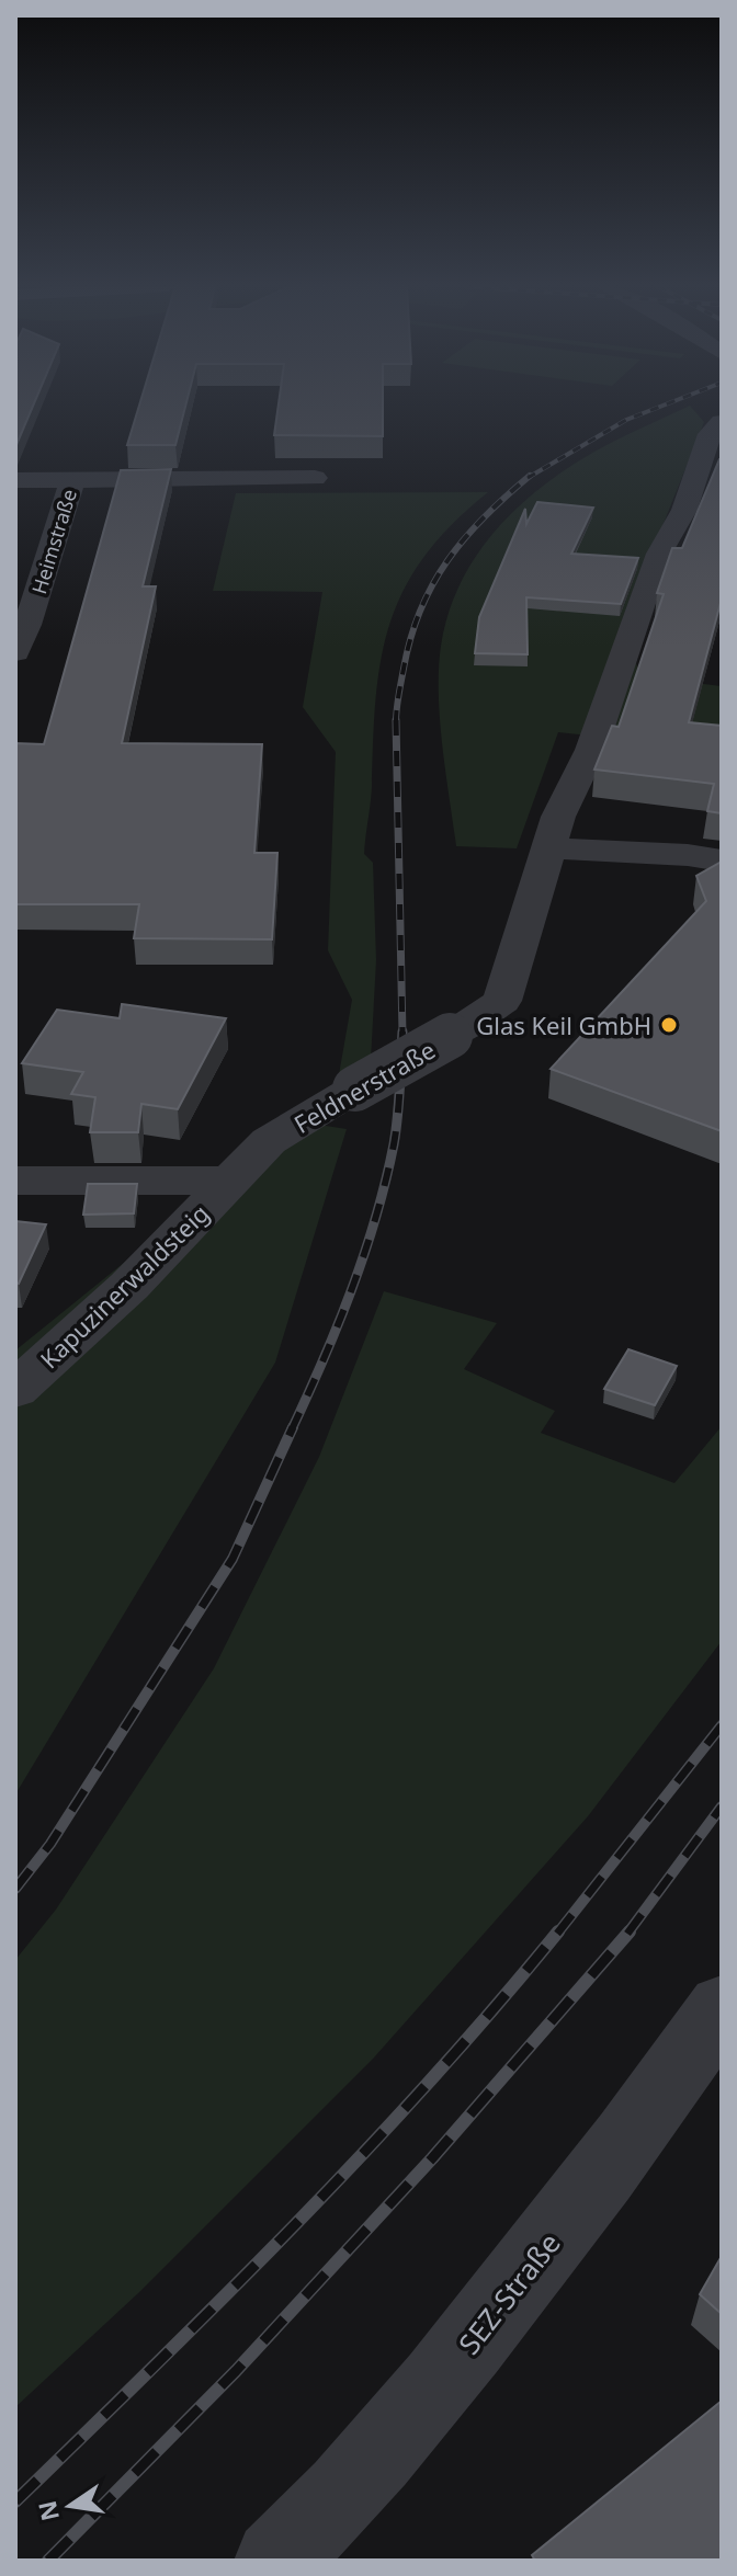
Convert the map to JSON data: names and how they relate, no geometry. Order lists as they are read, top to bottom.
{
  "streets": {
    "street": [
      "Heimstraße",
      "Feldnerstraße",
      "Kapuzinerwaldsteig",
      "SEZ-Straße"
    ]
  },
  "crossings": [
    ["Feldnerstraße", "Kapuzinerwaldsteig"]
  ],
  "places": ["Glas Keil GmbH"],
  "north": "left"
}
